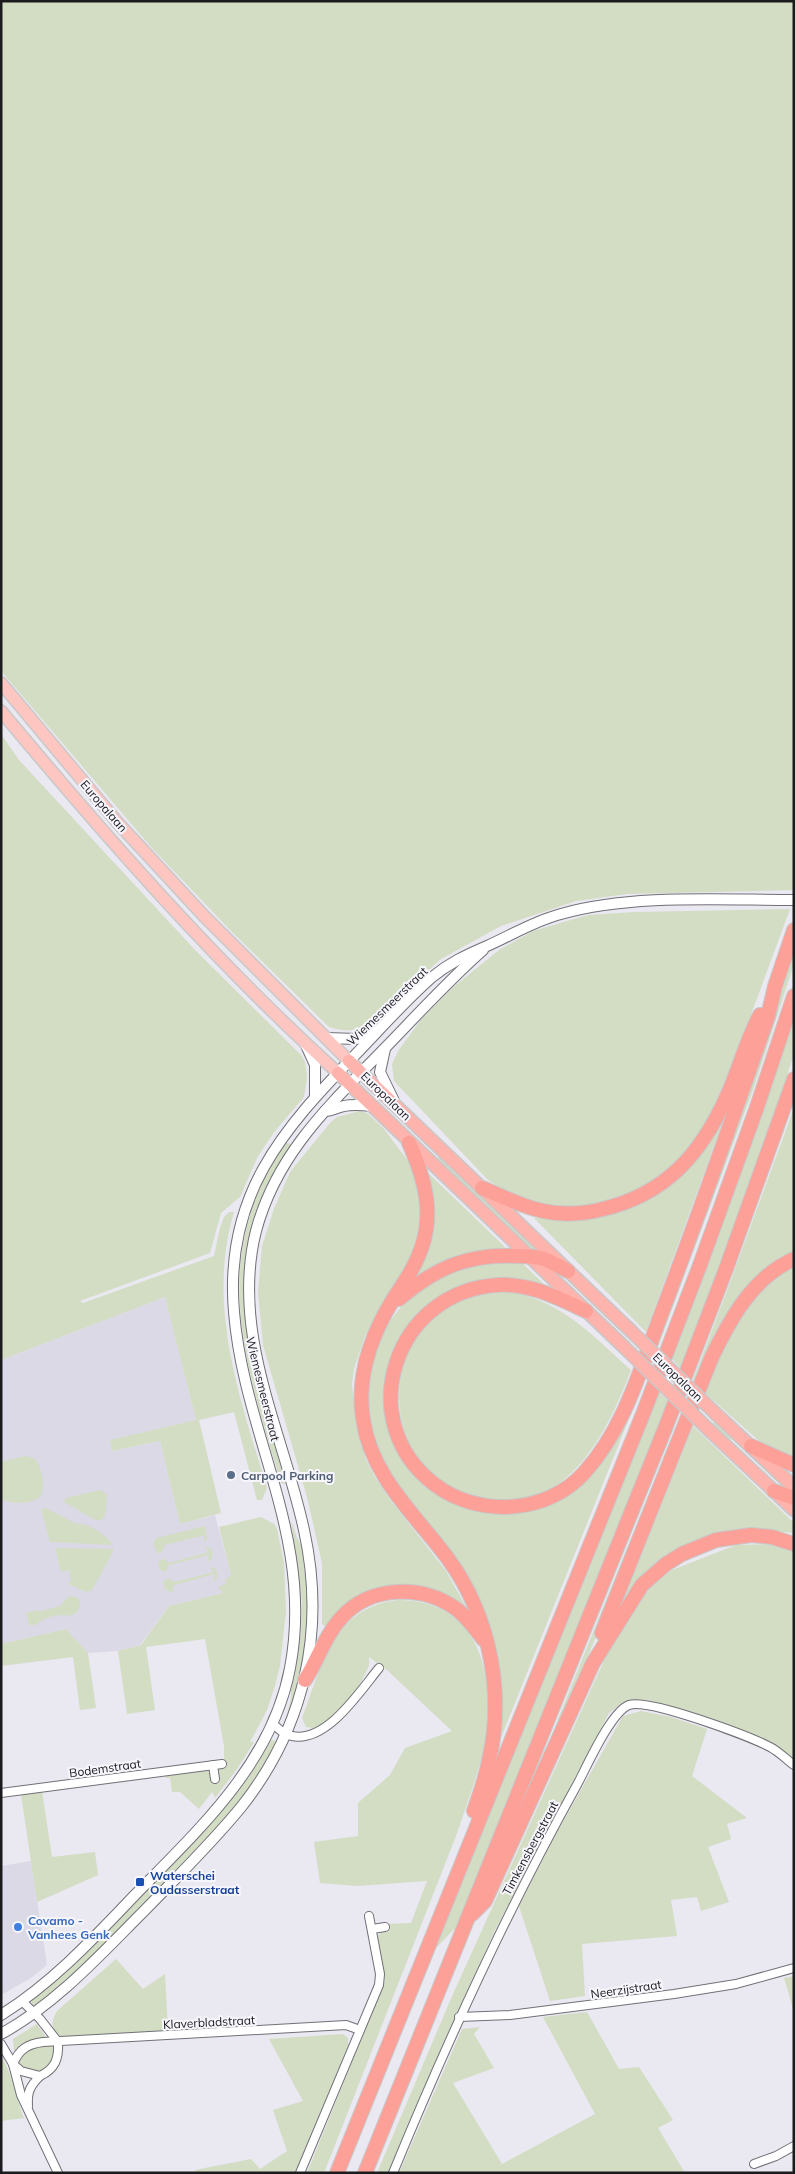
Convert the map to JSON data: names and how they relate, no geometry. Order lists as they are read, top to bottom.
{
  "streets": {
    "highway": ["Europalaan"],
    "main road": ["Wiemesmeerstraat"],
    "street": [
      "Bodemstraat",
      "Timkensbergstraat",
      "Neerzijstraat",
      "Klaverbladstraat"
    ]
  },
  "crossings": [
    ["Europalaan", "Wiemesmeerstraat"],
    ["Timkensbergstraat", "Neerzijstraat"]
  ],
  "places": {
    "other": ["Carpool Parking", "Covamo - Vanhees Genk"],
    "transit": ["Waterschei Oudasserstraat"]
  }
}
